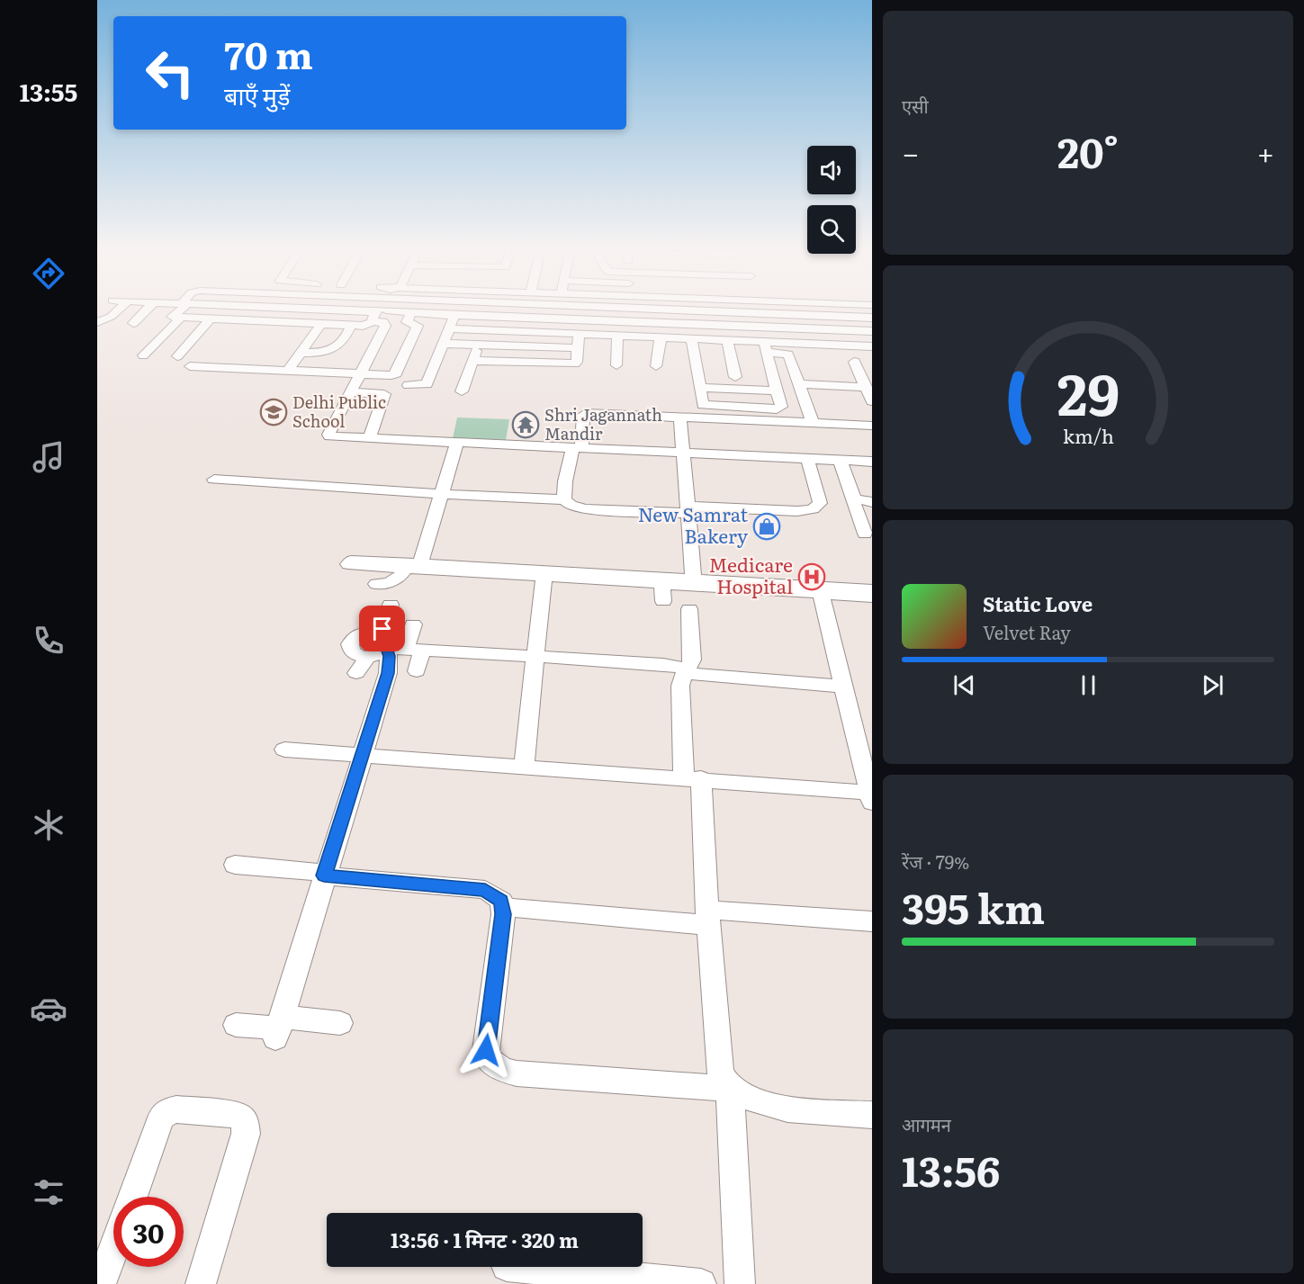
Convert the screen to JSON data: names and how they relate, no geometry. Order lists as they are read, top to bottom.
{
  "places": {
    "school or university": ["Delhi Public School"],
    "temple": ["Shri Jagannath Mandir"],
    "shop": ["New Samrat Bakery"],
    "hospital": ["Medicare Hospital"]
  },
  "page": {
    "tabs": "13:55",
    "tile": [
      "एसी",
      ["रेंज · 79%", "395 km"],
      ["आगमन", "13:56"]
    ],
    "turn": ["70 m", "बाएँ मुड़ें"],
    "heat": ["−", "20°", "+"],
    "song": ["Static Love", "Velvet Ray"],
    "limit": "30",
    "trip": "13:56 · 1 मिनट · 320 m",
    "gauge": ["29", "km/h"]
  }
}
